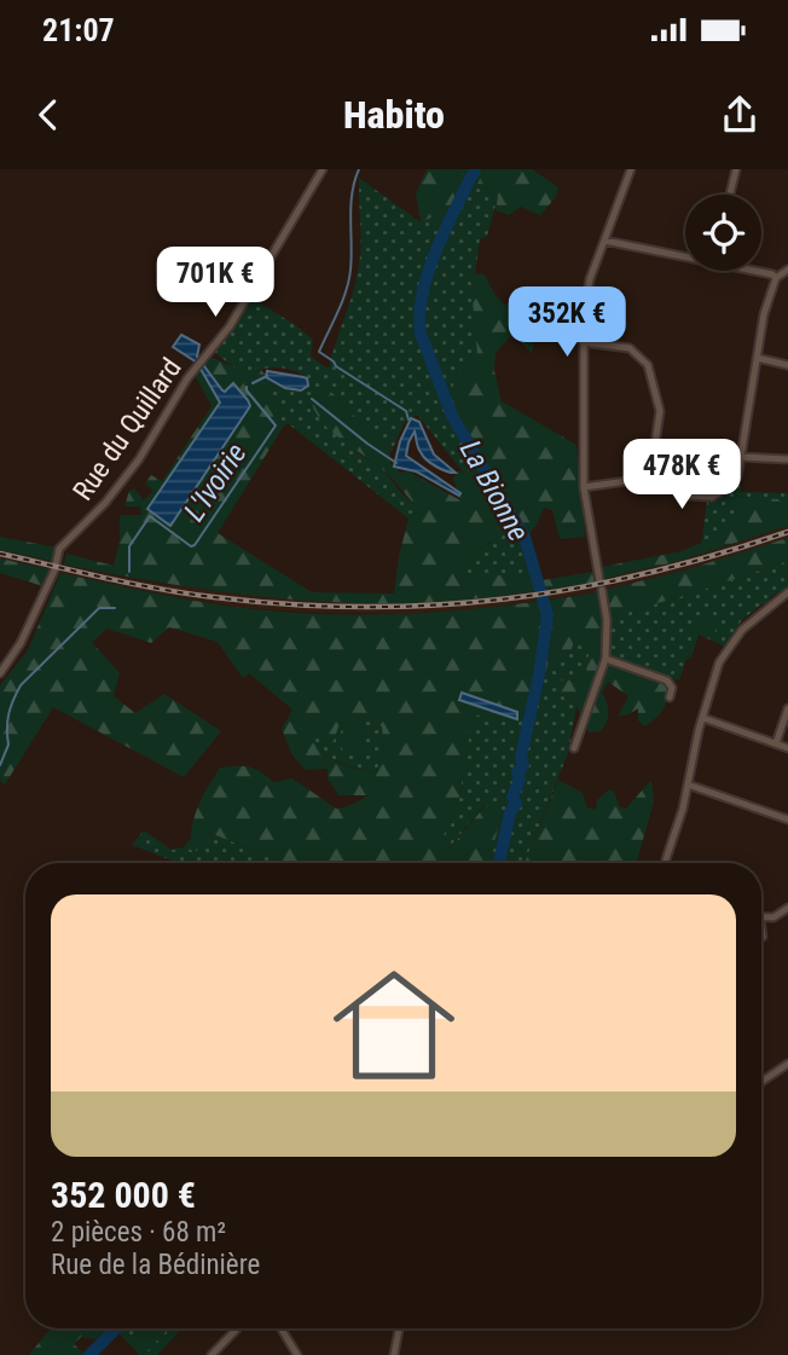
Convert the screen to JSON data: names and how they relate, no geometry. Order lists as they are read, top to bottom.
{
  "streets": {
    "street": ["Rue du Quillard"]
  },
  "water": ["L'Ivoirie", "La Bionne"],
  "page": {
    "status": "21:07",
    "header": "Habito",
    "price": ["701K €", "352K €", "478K €"],
    "list": [
      {
        "name": "352 000 €",
        "note": "2 pièces · 68 m² · Rue de la Bédinière"
      }
    ]
  }
}
